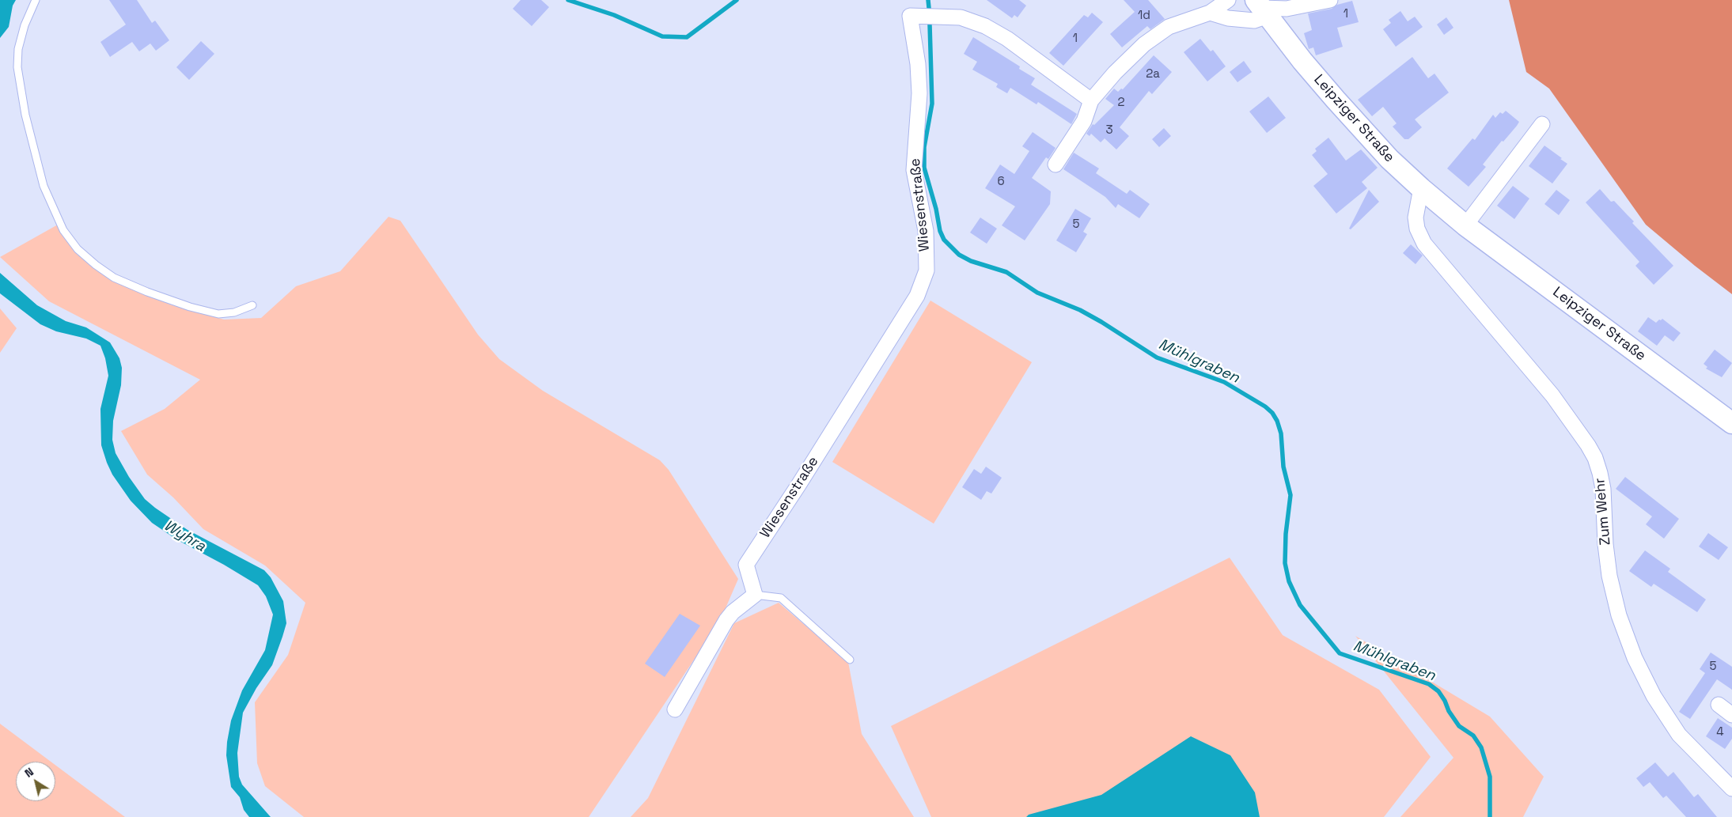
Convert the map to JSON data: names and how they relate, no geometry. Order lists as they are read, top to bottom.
{
  "streets": {
    "street": ["Leipziger Straße", "Wiesenstraße", "Zum Wehr"]
  },
  "crossings": [
    ["Leipziger Straße", "Zum Wehr"]
  ],
  "water": ["Mühlgraben", "Wyhra"],
  "house_numbers": [
    "1",
    "1d",
    "1",
    "2a",
    "2",
    "3",
    "6",
    "5",
    "5",
    "4"
  ],
  "north": "top left"
}
